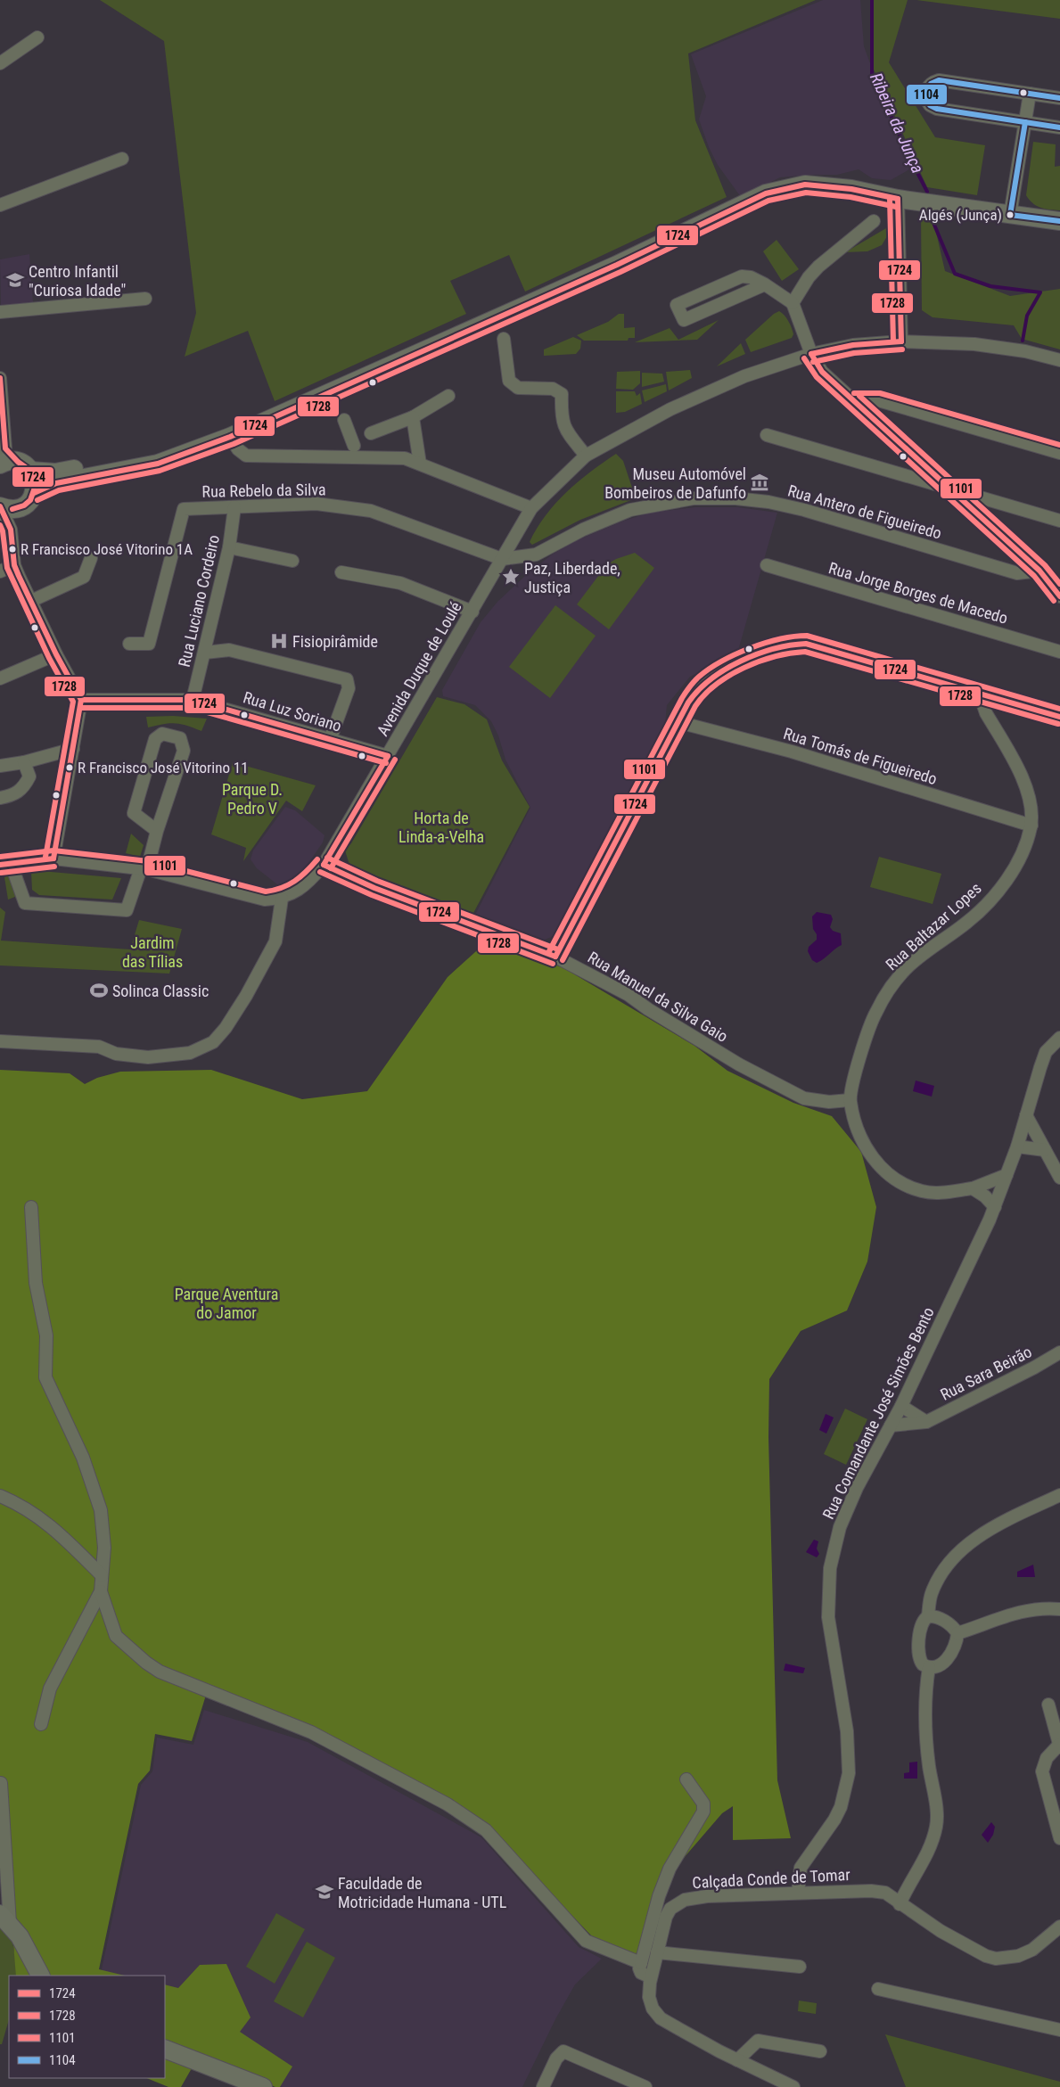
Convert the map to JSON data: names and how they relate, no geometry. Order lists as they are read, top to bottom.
{
  "streets": {
    "street": [
      "Rua Rebelo da Silva",
      "Rua Antero de Figueiredo",
      "Rua Jorge Borges de Macedo",
      "Rua Luciano Cordeiro",
      "Avenida Duque de Loulé",
      "Rua Luz Soriano",
      "Rua Tomás de Figueiredo",
      "Rua Baltazar Lopes",
      "Rua Manuel da Silva Gaio",
      "Rua Sara Beirão",
      "Rua Comandante José Simões Bento",
      "Calçada Conde de Tomar"
    ]
  },
  "crossings": [
    ["Rua Rebelo da Silva", "Rua Antero de Figueiredo"],
    ["Rua Rebelo da Silva", "Rua Luciano Cordeiro"],
    ["Rua Rebelo da Silva", "Avenida Duque de Loulé"],
    ["Rua Antero de Figueiredo", "Avenida Duque de Loulé"],
    ["Rua Luciano Cordeiro", "Rua Luz Soriano"],
    ["Avenida Duque de Loulé", "Rua Luz Soriano"],
    ["Avenida Duque de Loulé", "Rua Manuel da Silva Gaio"],
    ["Rua Tomás de Figueiredo", "Rua Baltazar Lopes"],
    ["Rua Baltazar Lopes", "Rua Manuel da Silva Gaio"],
    ["Rua Baltazar Lopes", "Rua Comandante José Simões Bento"],
    ["Rua Sara Beirão", "Rua Comandante José Simões Bento"],
    ["Rua Comandante José Simões Bento", "Calçada Conde de Tomar"]
  ],
  "water": ["Ribeira da Junça"],
  "parks": [
    "Parque D. Pedro V",
    "Horta de Linda-a-Velha",
    "Jardim das Tílias",
    "Parque Aventura do Jamor"
  ],
  "places": {
    "other": ["Algés (Junça)", "R Francisco José Vitorino 1A", "R Francisco José Vitorino 11"],
    "school or university": ["Centro Infantil \"Curiosa Idade\"", "Faculdade de Motricidade Humana - UTL"],
    "museum": ["Museu Automóvel Bombeiros de Dafunfo"],
    "place": ["Paz, Liberdade, Justiça"],
    "hospital": ["Fisiopirâmide"],
    "sports": ["Solinca Classic"]
  },
  "lines": [
    "transit line 1104",
    "transit line 1724",
    "transit line 1728",
    "transit line 1101"
  ],
  "legend": [
    "1724",
    "1728",
    "1101",
    "1104"
  ]
}
